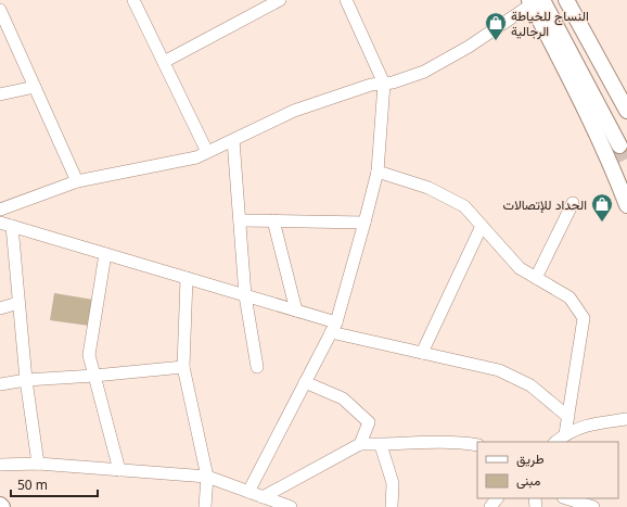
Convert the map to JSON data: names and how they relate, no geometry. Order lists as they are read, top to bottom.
{
  "places": {
    "shop": ["النساج للخياطة الرجالية", "الحداد للإتصالات"]
  },
  "legend": ["طريق", "مبنى"],
  "scale_bar": "50 m"
}
